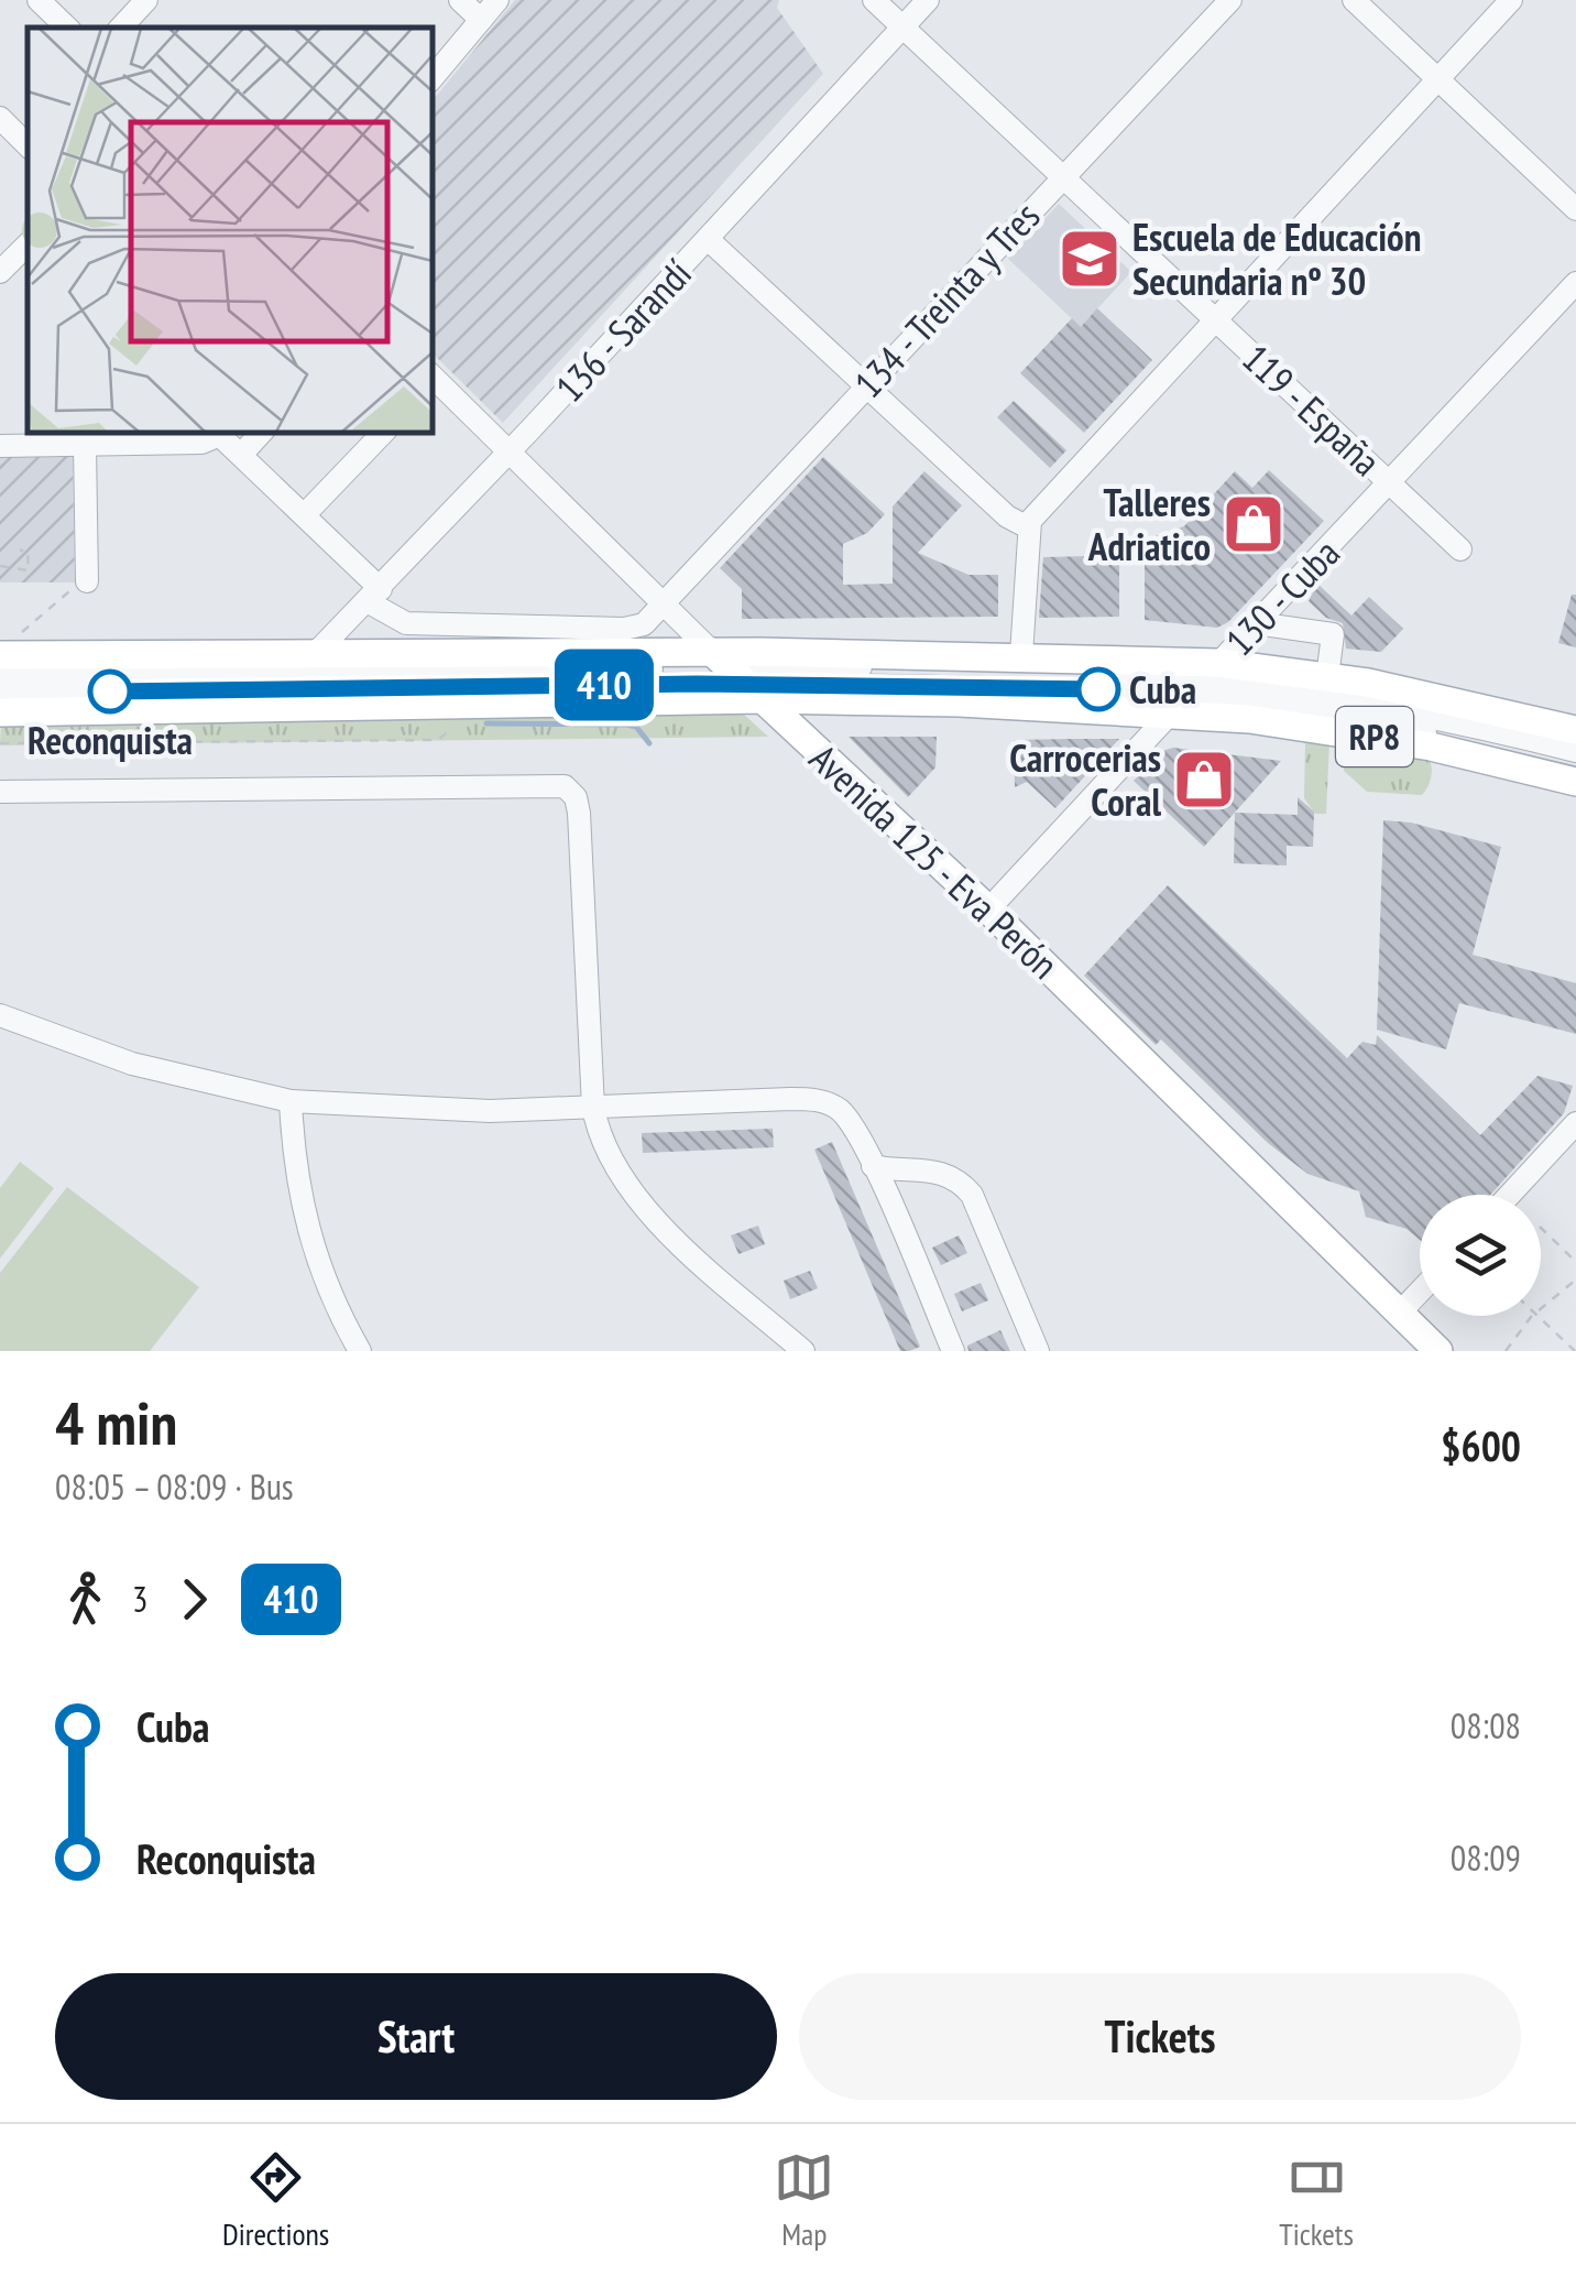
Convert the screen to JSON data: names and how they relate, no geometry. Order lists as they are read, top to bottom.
{
  "streets": {
    "main road": ["RP8", "Avenida 125 - Eva Perón"],
    "street": [
      "134 - Treinta y Tres",
      "136 - Sarandí",
      "119 - España",
      "130 - Cuba"
    ]
  },
  "crossings": [
    ["134 - Treinta y Tres", "136 - Sarandí"],
    ["134 - Treinta y Tres", "119 - España"],
    ["134 - Treinta y Tres", "Avenida 125 - Eva Perón"],
    ["136 - Sarandí", "119 - España"],
    ["136 - Sarandí", "RP8"],
    ["136 - Sarandí", "Avenida 125 - Eva Perón"],
    ["119 - España", "130 - Cuba"],
    ["130 - Cuba", "RP8"],
    ["130 - Cuba", "Avenida 125 - Eva Perón"],
    ["RP8", "Avenida 125 - Eva Perón"]
  ],
  "places": {
    "school or university": ["Escuela de Educación Secundaria nº 30"],
    "shop": ["Talleres Adriatico", "Carrocerias Coral"],
    "other": ["Cuba", "Reconquista"]
  },
  "lines": ["bus line 410"],
  "page": {
    "on_map": "410",
    "heading": ["4 min", "08:05 – 08:09 · Bus", "$600"],
    "legs": ["3", "410"],
    "list": [
      {
        "name": "Cuba",
        "value": "08:08"
      },
      {
        "name": "Reconquista",
        "value": "08:09"
      }
    ],
    "buttons": ["Start", "Tickets"],
    "tabs": ["Directions", "Map", "Tickets"]
  }
}
